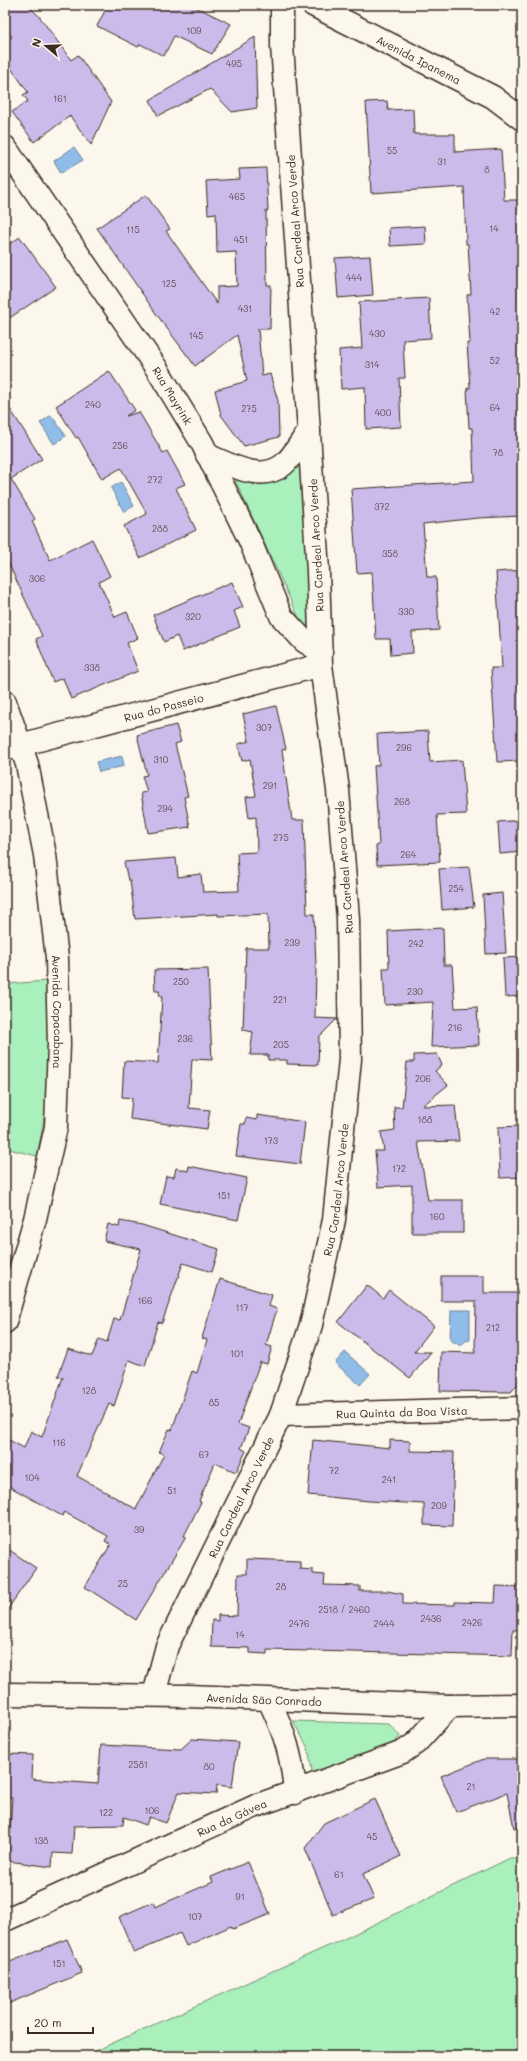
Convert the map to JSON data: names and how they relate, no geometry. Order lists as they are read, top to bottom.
{
  "streets": {
    "street": [
      "Avenida Ipanema",
      "Rua Cardeal Arco Verde",
      "Rua Mayrink",
      "Rua do Passeio",
      "Avenida Copacabana",
      "Rua Quinta da Boa Vista",
      "Avenida São Conrado",
      "Rua da Gávea"
    ]
  },
  "crossings": [
    ["Rua Cardeal Arco Verde", "Rua Mayrink"],
    ["Rua Cardeal Arco Verde", "Rua do Passeio"],
    ["Rua Cardeal Arco Verde", "Rua Quinta da Boa Vista"],
    ["Rua Cardeal Arco Verde", "Avenida São Conrado"],
    ["Rua Mayrink", "Rua do Passeio"],
    ["Rua do Passeio", "Avenida Copacabana"],
    ["Avenida São Conrado", "Rua da Gávea"]
  ],
  "house_numbers": [
    "109",
    "495",
    "161",
    "55",
    "31",
    "8",
    "465",
    "14",
    "115",
    "451",
    "444",
    "125",
    "431",
    "42",
    "430",
    "145",
    "52",
    "314",
    "240",
    "64",
    "275",
    "400",
    "256",
    "78",
    "272",
    "372",
    "288",
    "358",
    "306",
    "330",
    "320",
    "338",
    "307",
    "296",
    "310",
    "291",
    "268",
    "294",
    "275",
    "264",
    "254",
    "239",
    "242",
    "250",
    "230",
    "221",
    "216",
    "236",
    "205",
    "206",
    "188",
    "173",
    "172",
    "151",
    "160",
    "166",
    "117",
    "212",
    "101",
    "128",
    "85",
    "116",
    "67",
    "72",
    "104",
    "241",
    "51",
    "209",
    "39",
    "25",
    "28",
    "2518 / 2460",
    "2436",
    "2426",
    "2476",
    "2444",
    "14",
    "2581",
    "80",
    "21",
    "106",
    "122",
    "45",
    "138",
    "61",
    "91",
    "107",
    "151"
  ],
  "scale_bar": "20 m",
  "north": "left"
}
